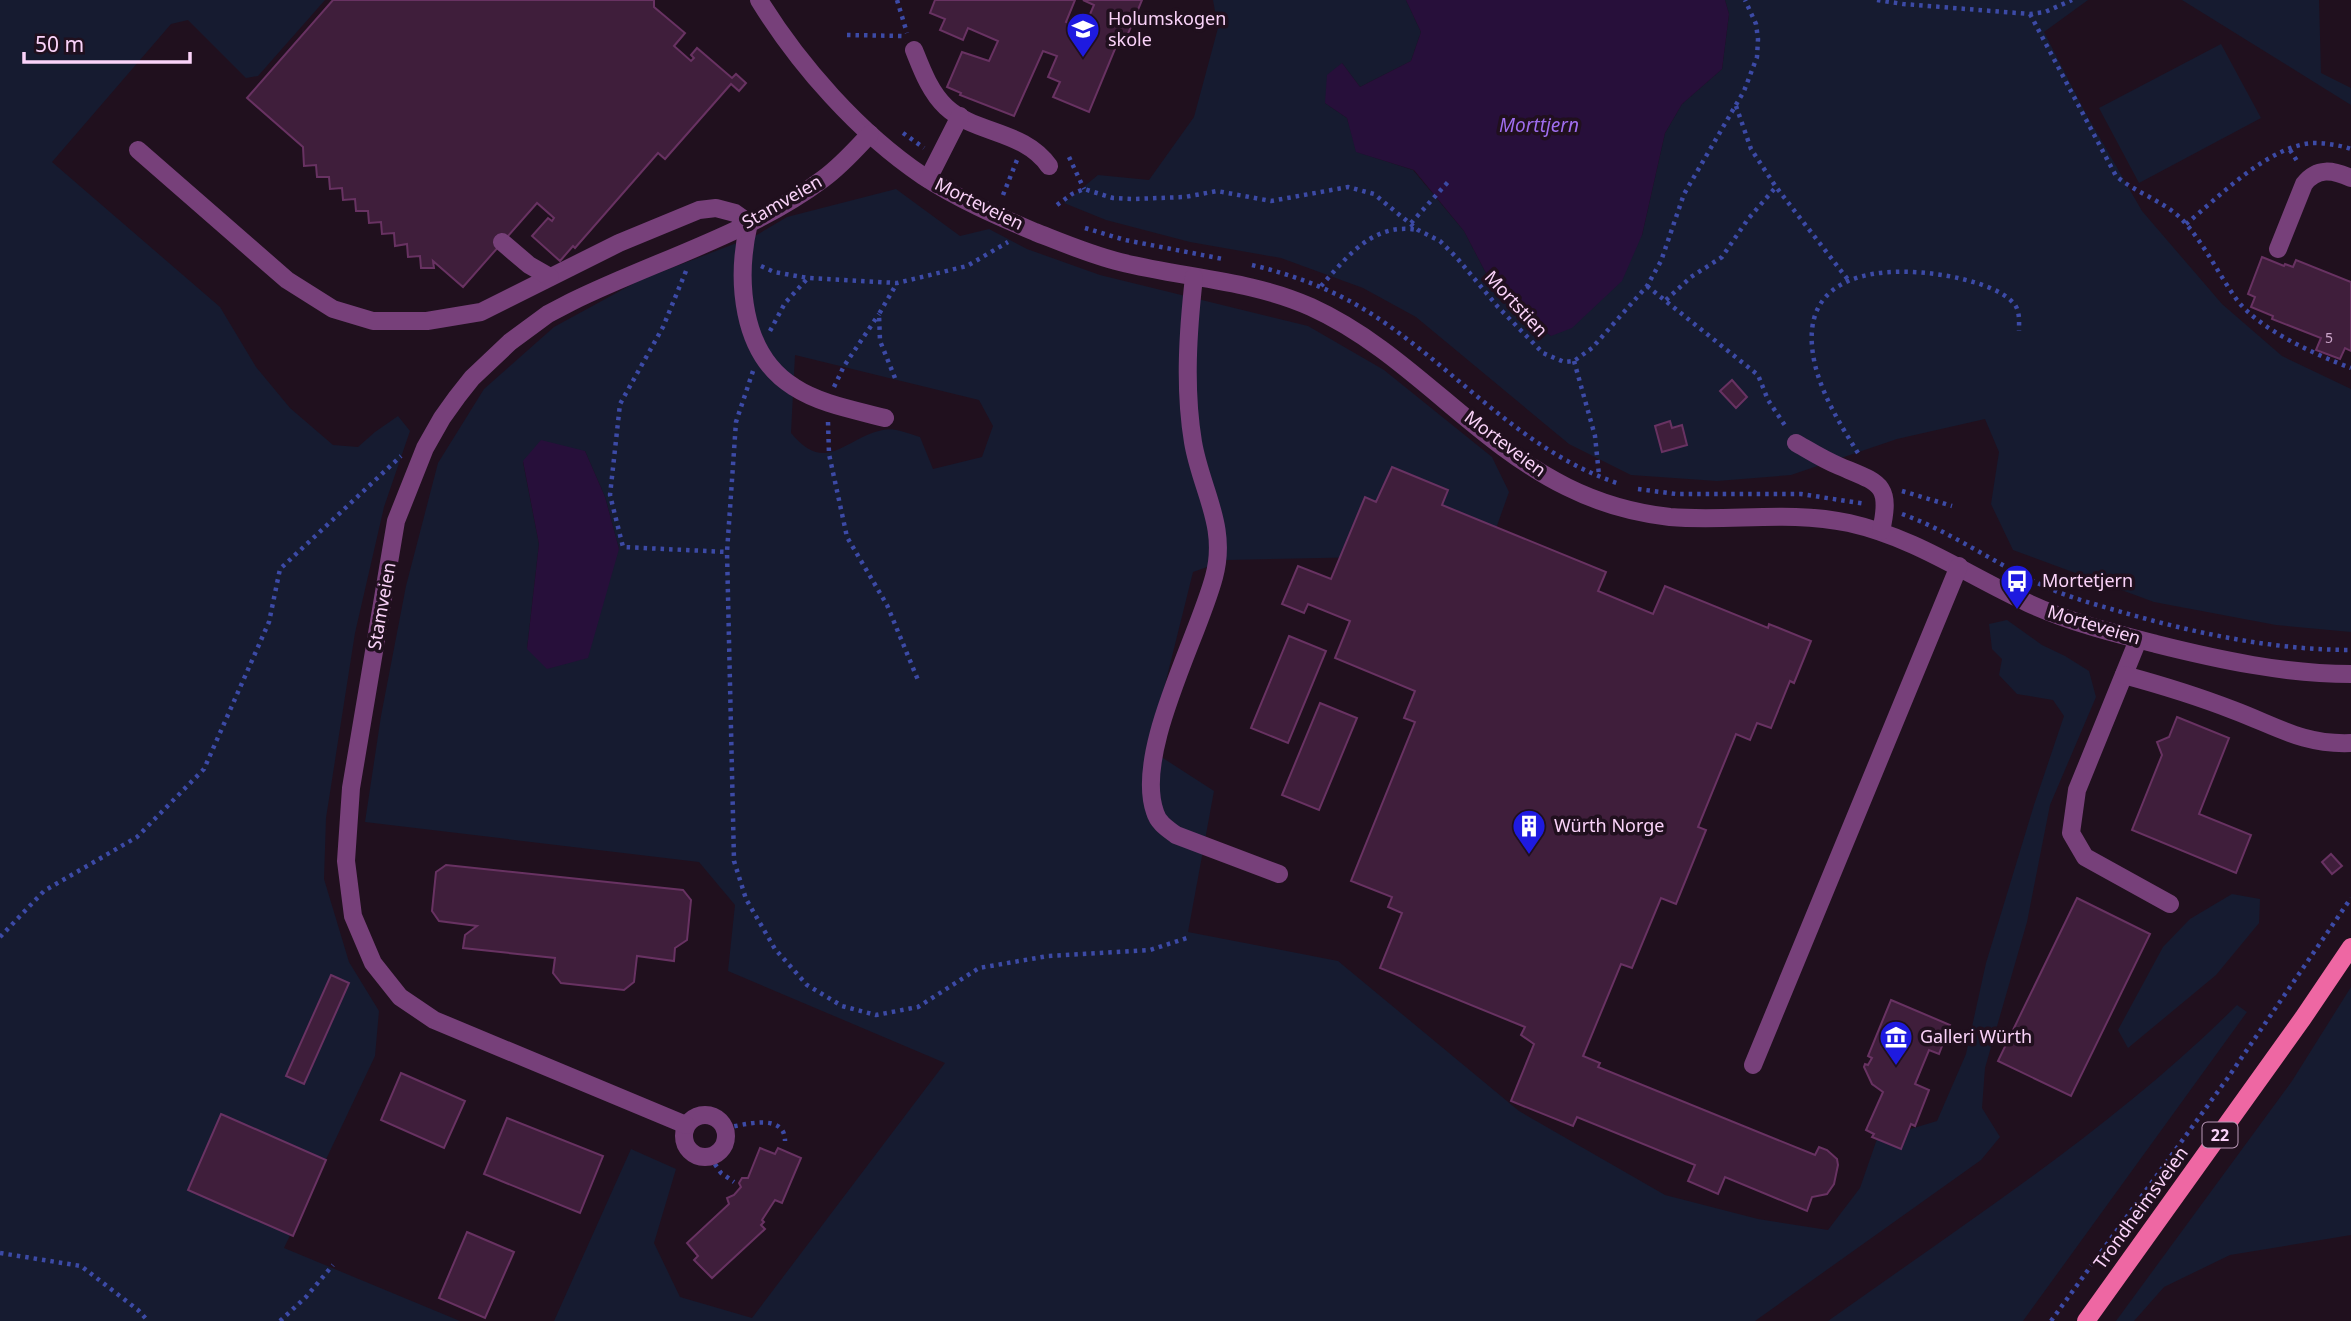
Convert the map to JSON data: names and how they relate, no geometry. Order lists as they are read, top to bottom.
{
  "streets": {
    "main road": ["22", "Trondheimsveien"],
    "street": ["Stamveien", "Morteveien"],
    "path": ["Mortstien"]
  },
  "crossings": [
    ["Stamveien", "Morteveien"]
  ],
  "water": ["Morttjern"],
  "places": {
    "school or university": ["Holumskogen skole"],
    "bus stop": ["Mortetjern"],
    "building": ["Würth Norge"],
    "museum": ["Galleri Würth"]
  },
  "house_numbers": ["5"],
  "scale_bar": "50 m"
}
